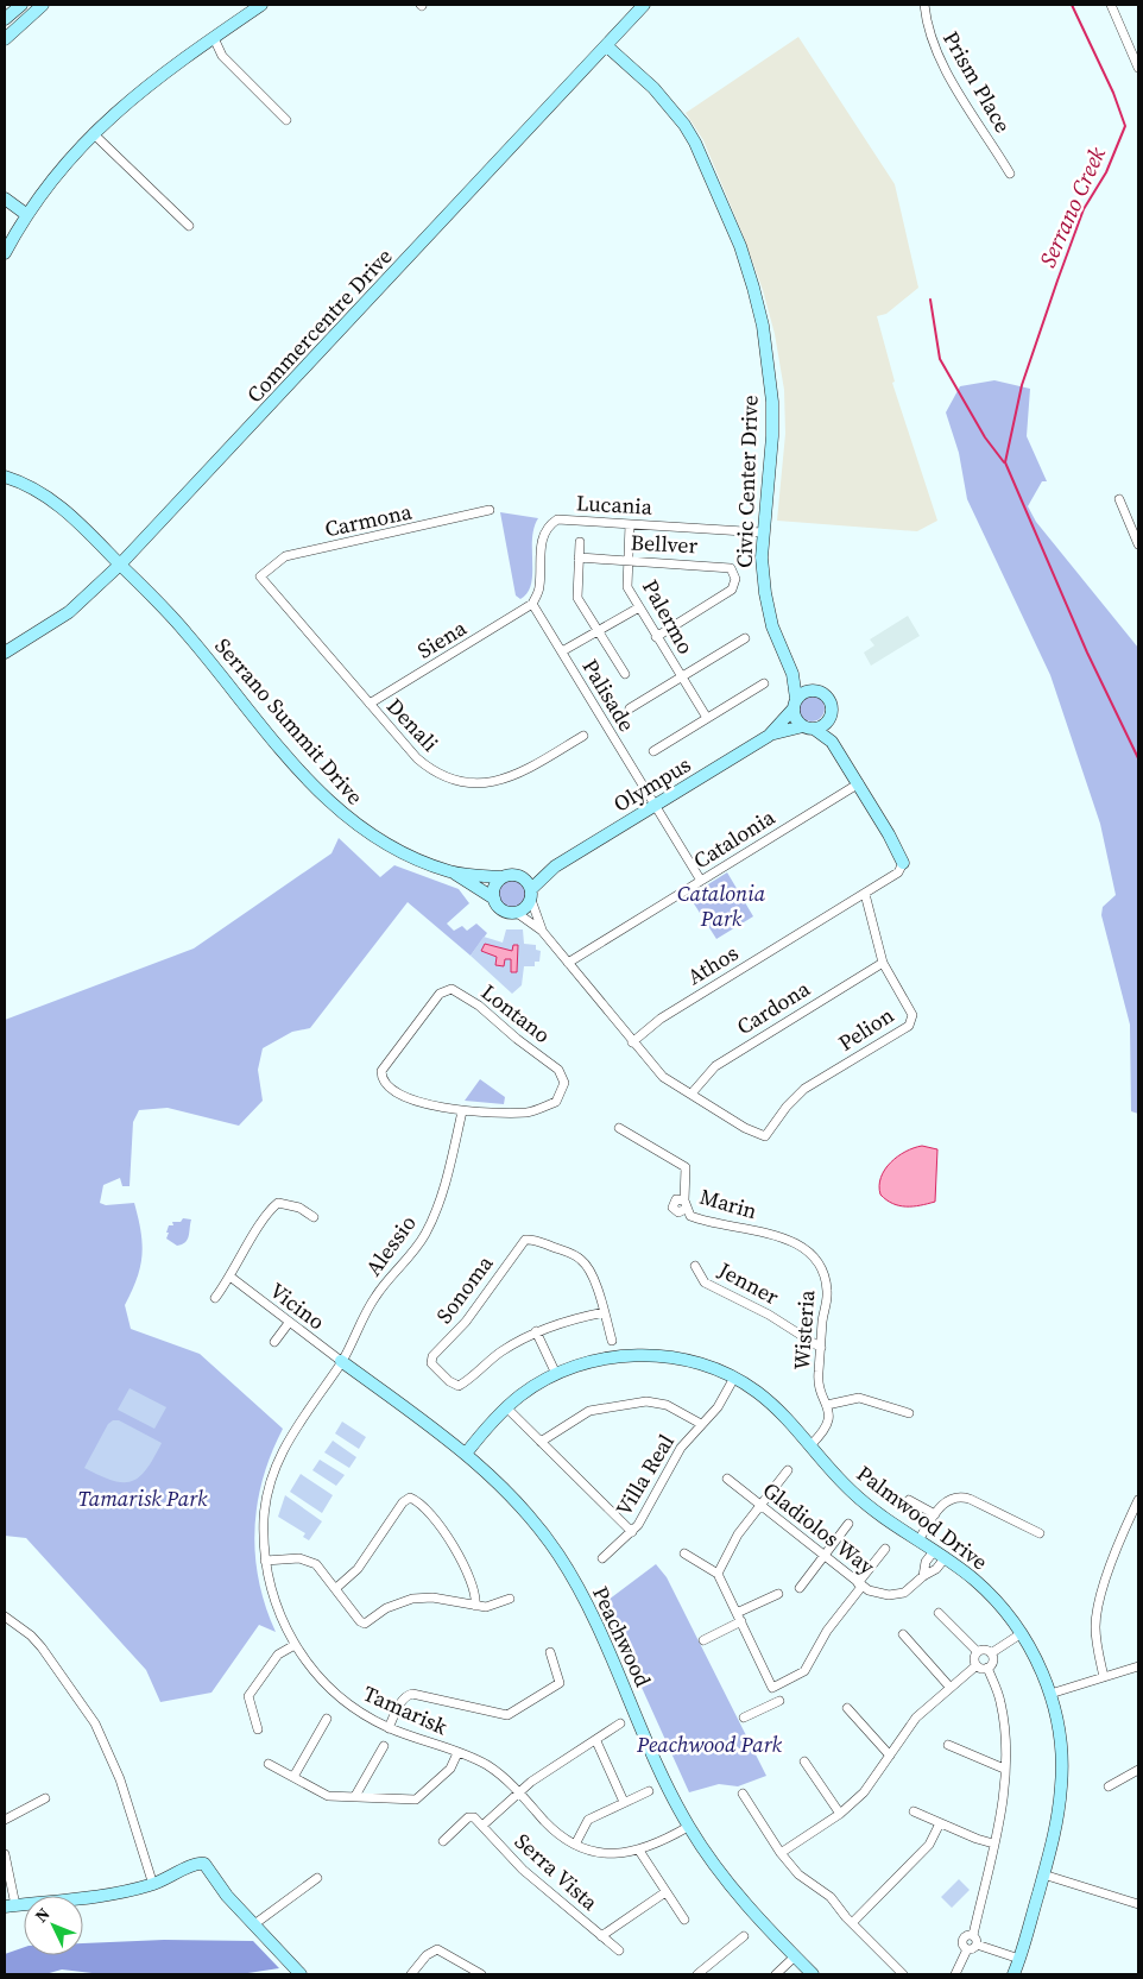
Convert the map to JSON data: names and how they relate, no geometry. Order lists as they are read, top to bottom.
{
  "streets": {
    "street": [
      "Prism Place",
      "Commercentre Drive",
      "Civic Center Drive",
      "Lucania",
      "Carmona",
      "Bellver",
      "Palermo",
      "Siena",
      "Palisade",
      "Serrano Summit Drive",
      "Denali",
      "Olympus",
      "Catalonia",
      "Athos",
      "Cardona",
      "Lontano",
      "Pelion",
      "Marin",
      "Alessio",
      "Jenner",
      "Sonoma",
      "Vicino",
      "Wisteria",
      "Villa Real",
      "Palmwood Drive",
      "Gladiolos Way",
      "Peachwood",
      "Tamarisk",
      "Serra Vista"
    ]
  },
  "crossings": [
    ["Commercentre Drive", "Civic Center Drive"],
    ["Commercentre Drive", "Serrano Summit Drive"],
    ["Civic Center Drive", "Lucania"],
    ["Civic Center Drive", "Olympus"],
    ["Civic Center Drive", "Catalonia"],
    ["Civic Center Drive", "Athos"],
    ["Lucania", "Palermo"],
    ["Lucania", "Siena"],
    ["Lucania", "Palisade"],
    ["Carmona", "Denali"],
    ["Bellver", "Palermo"],
    ["Siena", "Palisade"],
    ["Siena", "Denali"],
    ["Palisade", "Olympus"],
    ["Palisade", "Catalonia"],
    ["Serrano Summit Drive", "Olympus"],
    ["Serrano Summit Drive", "Catalonia"],
    ["Serrano Summit Drive", "Athos"],
    ["Serrano Summit Drive", "Cardona"],
    ["Serrano Summit Drive", "Pelion"],
    ["Athos", "Pelion"],
    ["Cardona", "Pelion"],
    ["Lontano", "Alessio"],
    ["Marin", "Wisteria"],
    ["Alessio", "Vicino"],
    ["Alessio", "Peachwood"],
    ["Alessio", "Tamarisk"],
    ["Jenner", "Wisteria"],
    ["Vicino", "Peachwood"],
    ["Vicino", "Tamarisk"],
    ["Villa Real", "Palmwood Drive"],
    ["Palmwood Drive", "Gladiolos Way"],
    ["Palmwood Drive", "Peachwood"],
    ["Peachwood", "Tamarisk"]
  ],
  "water": ["Serrano Creek"],
  "parks": ["Catalonia Park", "Tamarisk Park", "Peachwood Park"],
  "north": "top left"
}
